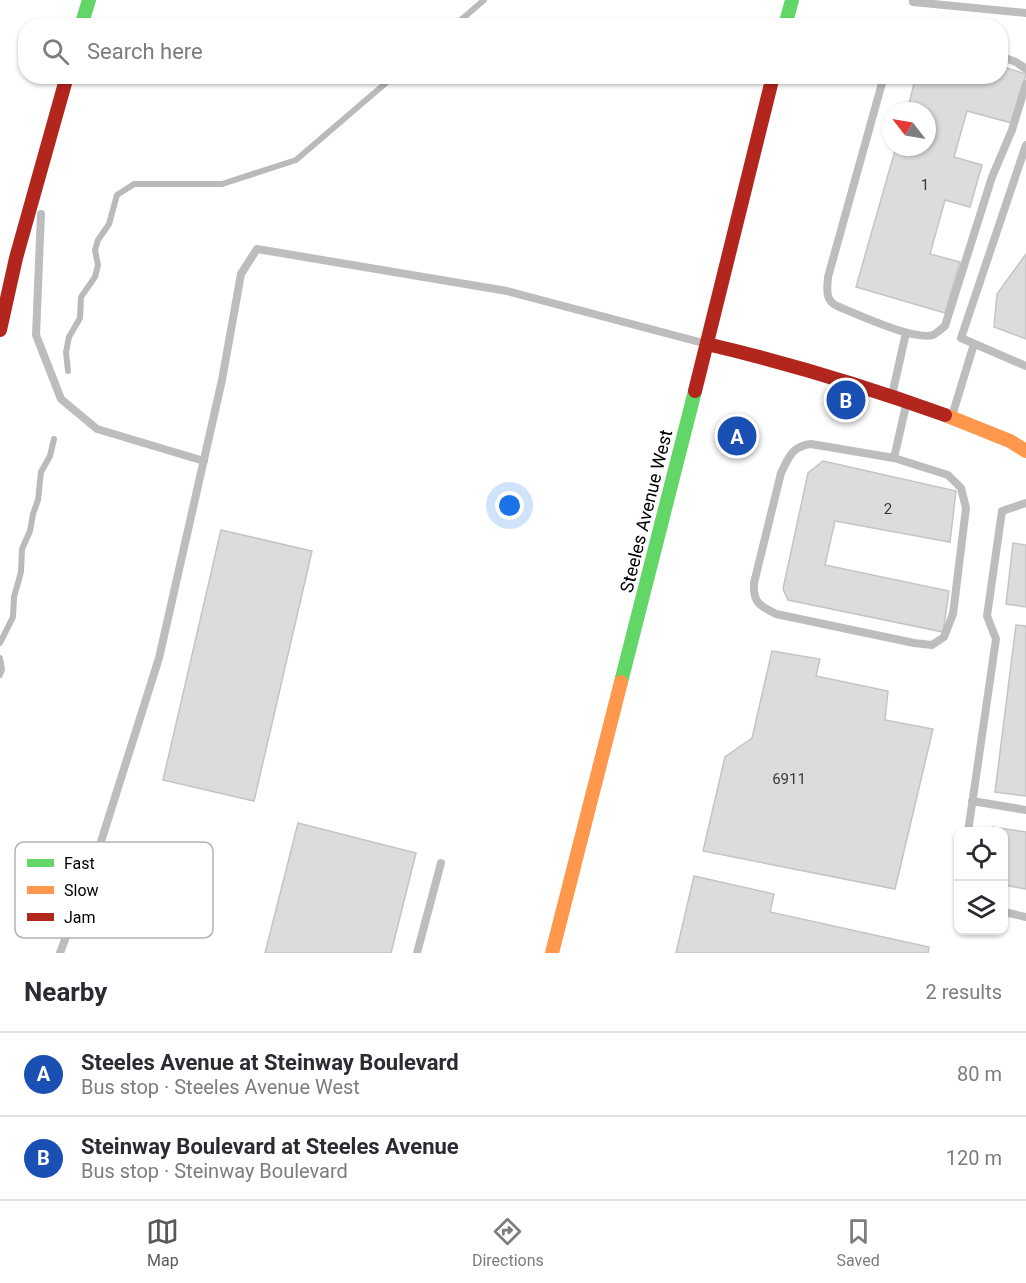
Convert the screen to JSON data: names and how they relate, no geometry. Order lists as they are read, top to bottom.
{
  "streets": {
    "main road": ["Steeles Avenue West"]
  },
  "house_numbers": ["1", "2", "6911"],
  "legend": ["Fast", "Slow", "Jam"],
  "north": "top left",
  "page": {
    "search": "Search here",
    "pins": ["B", "A"],
    "heading": ["Nearby", "2 results"],
    "list": [
      {
        "mark": "A",
        "name": "Steeles Avenue at Steinway Boulevard",
        "note": "Bus stop · Steeles Avenue West",
        "value": "80 m"
      },
      {
        "mark": "B",
        "name": "Steinway Boulevard at Steeles Avenue",
        "note": "Bus stop · Steinway Boulevard",
        "value": "120 m"
      }
    ],
    "nav": ["Map", "Directions", "Saved"]
  }
}
